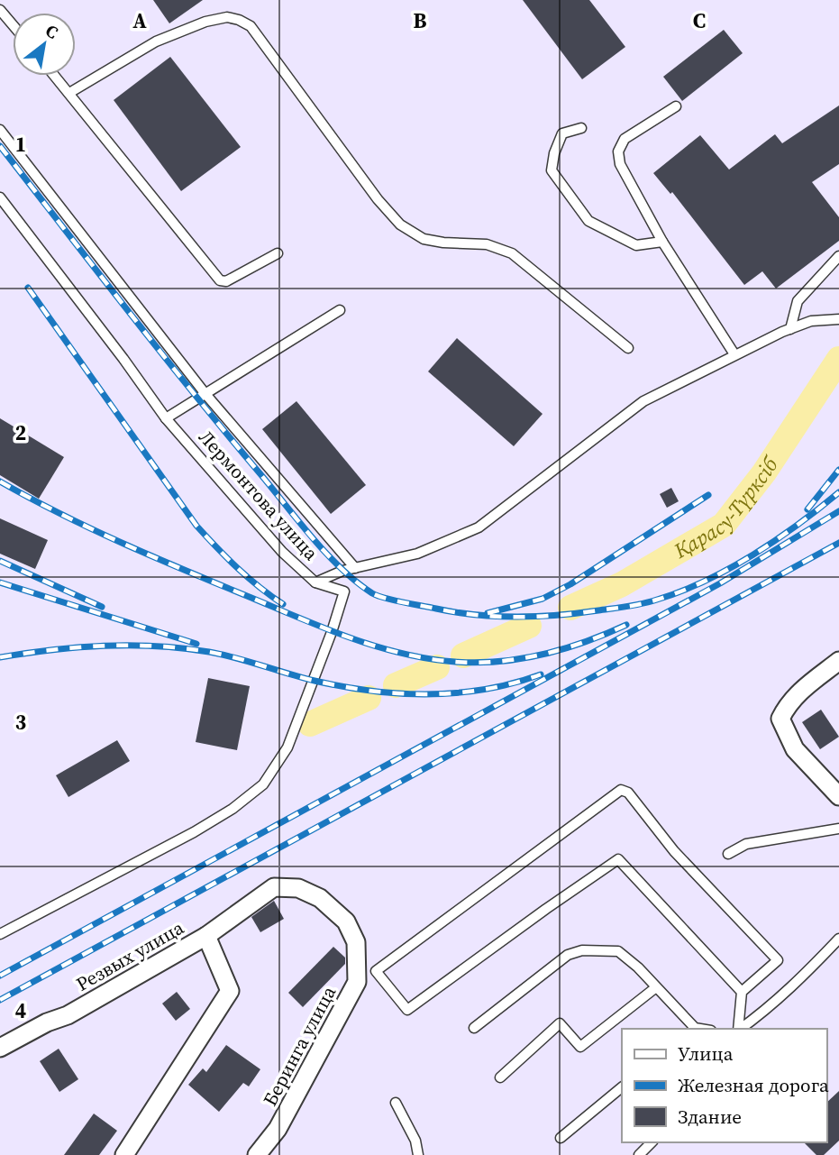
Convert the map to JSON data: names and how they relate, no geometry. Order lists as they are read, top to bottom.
{
  "streets": {
    "street": ["Резвых улица", "Беринга улица"],
    "lane": ["Лермонтова улица"]
  },
  "crossings": [
    ["Резвых улица", "Беринга улица"]
  ],
  "water": ["Қарасу-Түрксіб"],
  "legend": ["Улица", "Железная дорога", "Здание"],
  "north": "top right",
  "grid": {
    "columns": ["A", "B", "C"],
    "rows": [
      "1",
      "2",
      "3",
      "4"
    ]
  }
}
